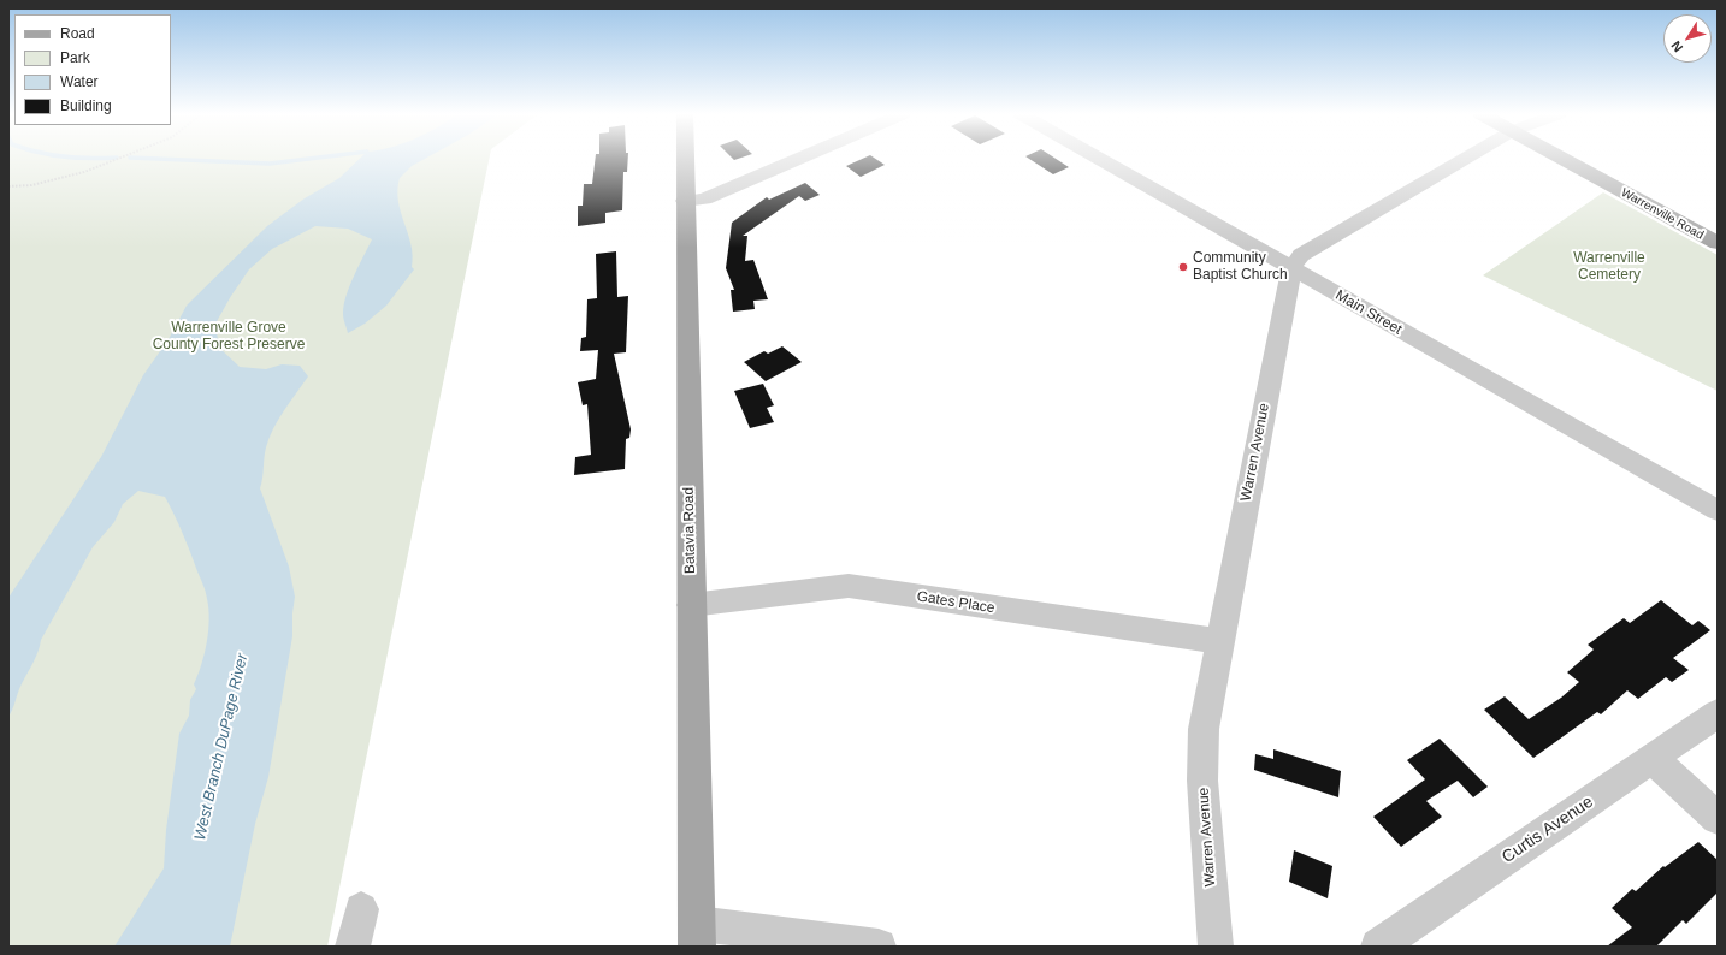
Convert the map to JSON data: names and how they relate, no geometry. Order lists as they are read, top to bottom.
{
  "streets": {
    "main road": ["Warrenville Road", "Batavia Road"],
    "street": [
      "Main Street",
      "Warren Avenue",
      "Gates Place",
      "Curtis Avenue"
    ]
  },
  "crossings": [
    ["Main Street", "Warren Avenue"],
    ["Warren Avenue", "Gates Place"],
    ["Batavia Road", "Gates Place"]
  ],
  "water": ["West Branch DuPage River"],
  "parks": ["Warrenville Cemetery", "Warrenville Grove County Forest Preserve"],
  "places": ["Community Baptist Church"],
  "legend": [
    "Road",
    "Park",
    "Water",
    "Building"
  ],
  "north": "bottom left"
}
